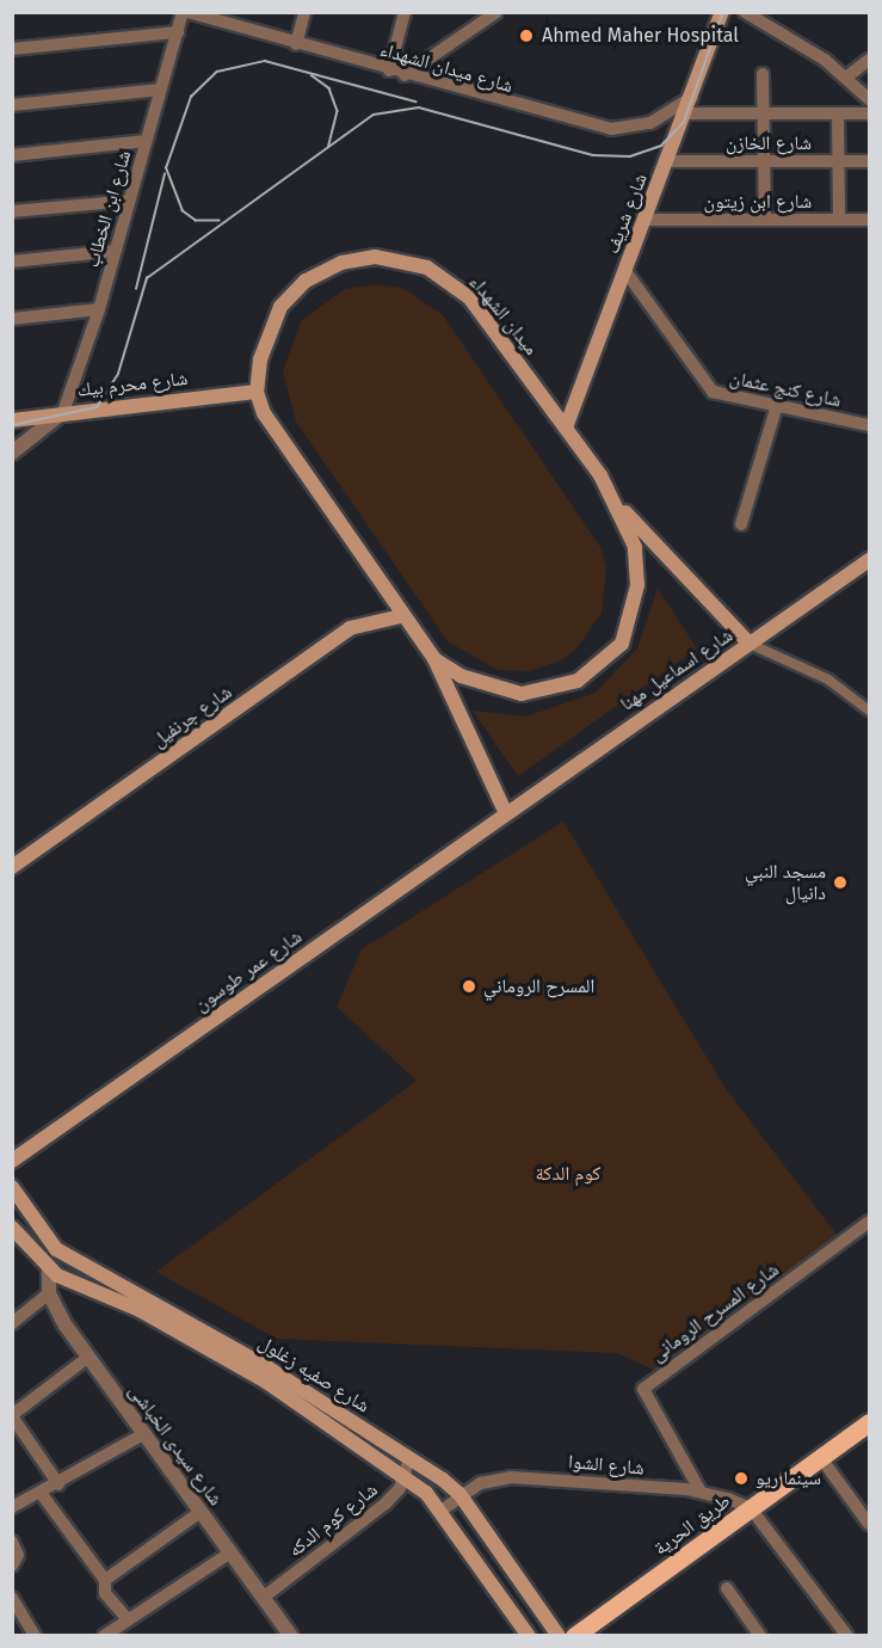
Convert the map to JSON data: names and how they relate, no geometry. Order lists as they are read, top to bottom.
{
  "streets": {
    "main road": [
      "شارع شريف",
      "ميدان الشهداء",
      "شارع محرم بيك",
      "شارع اسماعيل مهنا",
      "شارع جرنفيل",
      "شارع عمر طوسون",
      "شارع صفيه زغلول",
      "طريق الحرية"
    ],
    "street": [
      "شارع ميدان الشهداء",
      "شارع الخازن",
      "شارع ابن زيتون",
      "شارع ابن الخطاب",
      "شارع كنج عثمان",
      "شارع المسرح الرومانى",
      "شارع سيدى الخباشى",
      "شارع الشوا",
      "شارع كوم الدكه"
    ]
  },
  "crossings": [
    ["شارع ميدان الشهداء", "شارع ابن الخطاب"],
    ["شارع ميدان الشهداء", "شارع شريف"],
    ["شارع الخازن", "شارع شريف"],
    ["شارع ابن زيتون", "شارع شريف"],
    ["شارع ابن الخطاب", "شارع محرم بيك"],
    ["شارع شريف", "ميدان الشهداء"],
    ["شارع شريف", "شارع كنج عثمان"],
    ["ميدان الشهداء", "شارع محرم بيك"],
    ["ميدان الشهداء", "شارع جرنفيل"],
    ["شارع اسماعيل مهنا", "شارع عمر طوسون"],
    ["شارع المسرح الرومانى", "شارع الشوا"],
    ["شارع صفيه زغلول", "شارع الشوا"],
    ["شارع صفيه زغلول", "شارع كوم الدكه"],
    ["شارع سيدى الخباشى", "شارع كوم الدكه"],
    ["شارع الشوا", "طريق الحرية"]
  ],
  "parks": ["كوم الدكة"],
  "places": [
    "Ahmed Maher Hospital",
    "مسجد النبي دانيال",
    "المسرح الروماني",
    "سينما ريو"
  ]
}
